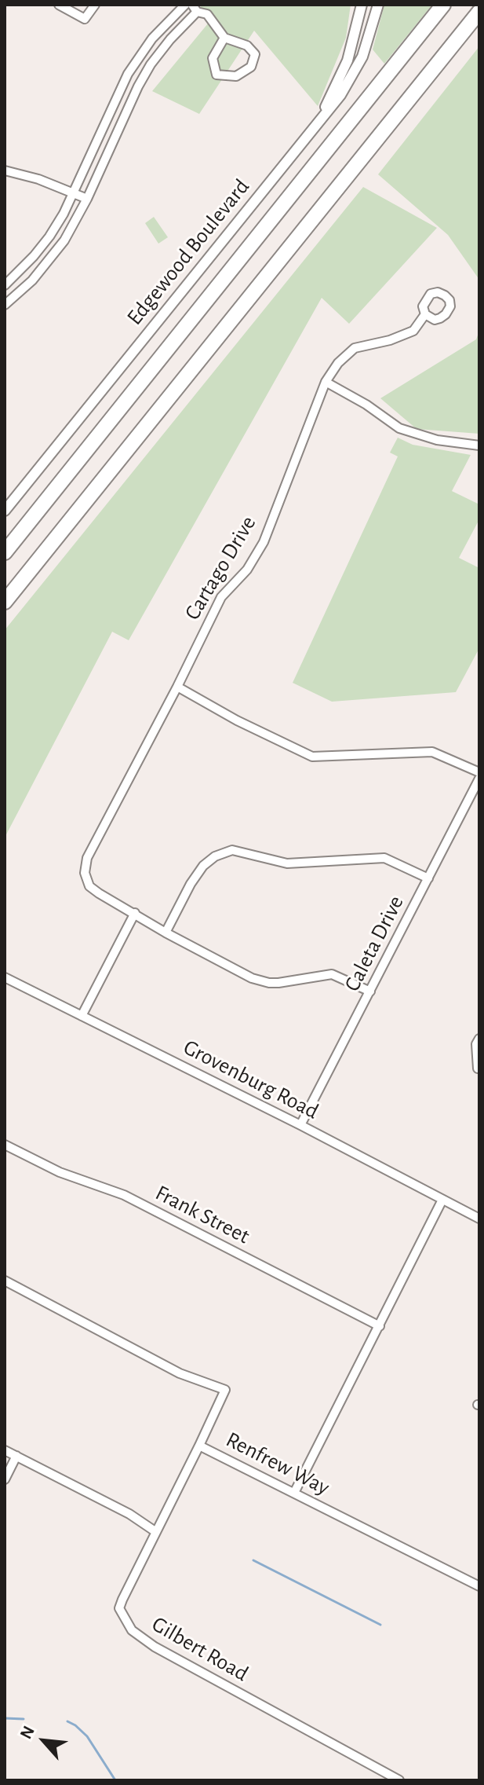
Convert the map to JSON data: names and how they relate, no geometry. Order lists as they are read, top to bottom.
{
  "streets": {
    "street": [
      "Edgewood Boulevard",
      "Cartago Drive",
      "Caleta Drive",
      "Grovenburg Road",
      "Frank Street",
      "Renfrew Way",
      "Gilbert Road"
    ]
  },
  "crossings": [
    ["Caleta Drive", "Grovenburg Road"]
  ],
  "north": "top left"
}
